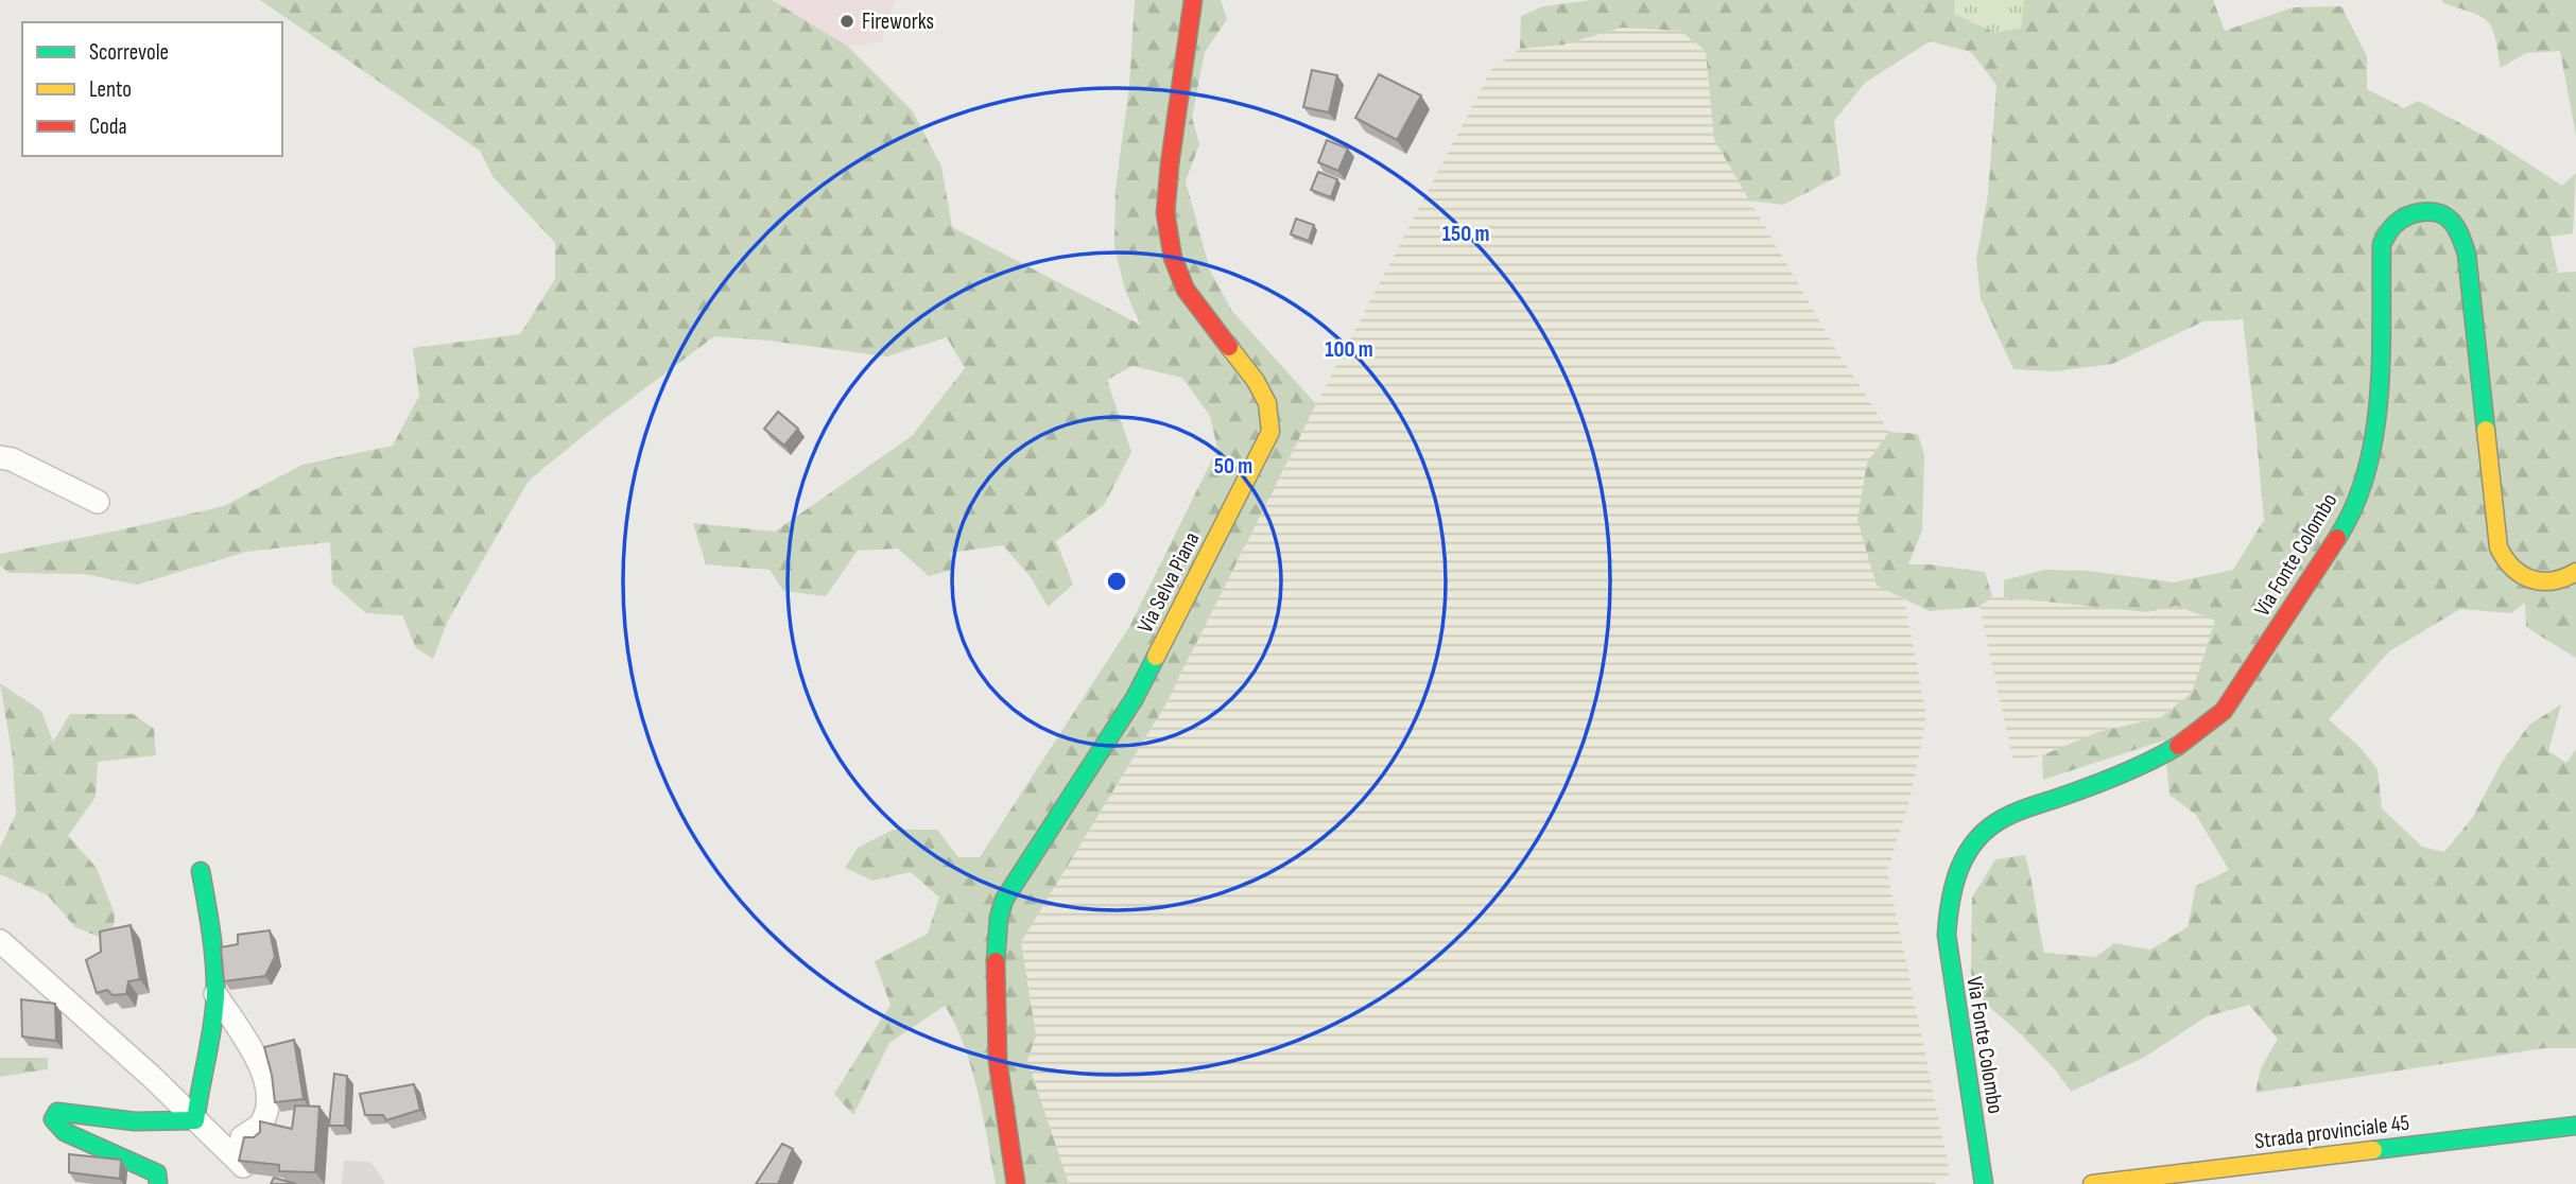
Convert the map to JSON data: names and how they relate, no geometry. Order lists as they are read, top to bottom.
{
  "streets": {
    "street": ["Via Fonte Colombo", "Via Selva Piana", "Strada provinciale 45"]
  },
  "places": ["Fireworks"],
  "legend": ["Scorrevole", "Lento", "Coda"],
  "rings": ["150 m", "100 m", "50 m"]
}
